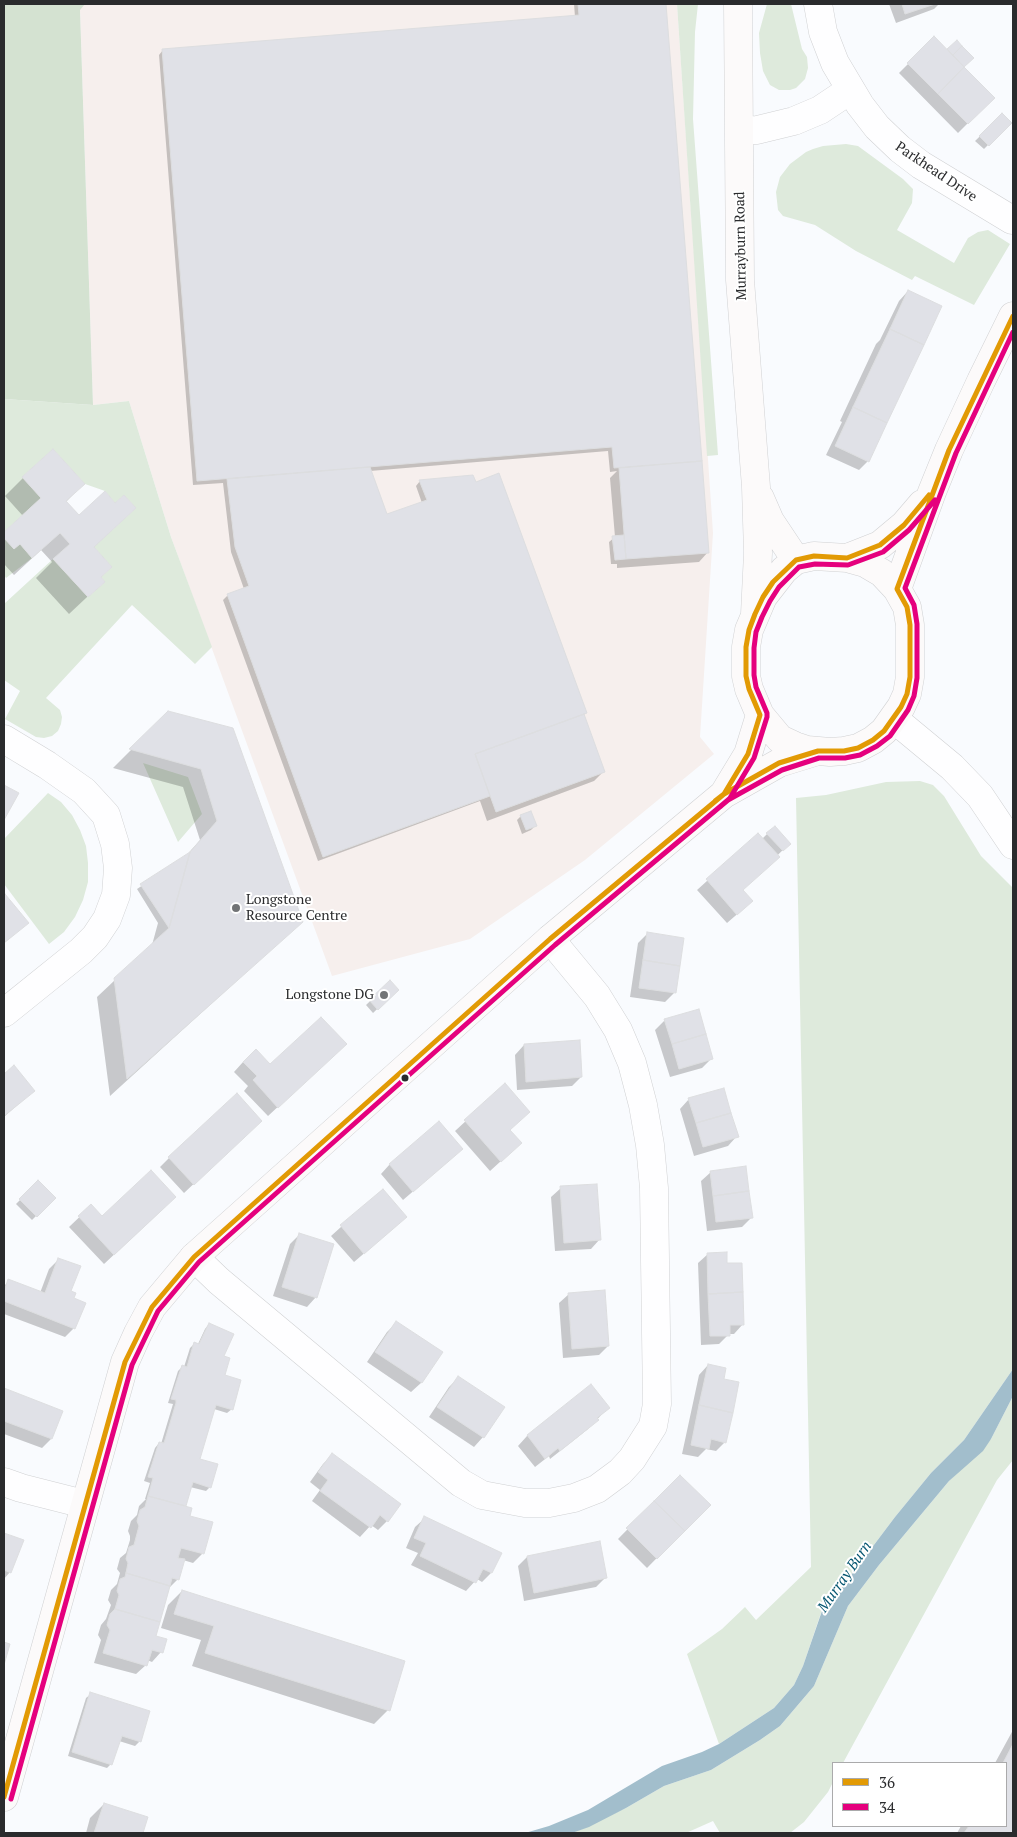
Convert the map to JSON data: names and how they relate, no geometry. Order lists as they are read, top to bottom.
{
  "streets": {
    "street": ["Parkhead Drive", "Murrayburn Road"]
  },
  "water": ["Murray Burn"],
  "places": ["Longstone Resource Centre", "Longstone DG"],
  "lines": ["transit line 36", "transit line 34"],
  "legend": ["36", "34"]
}
